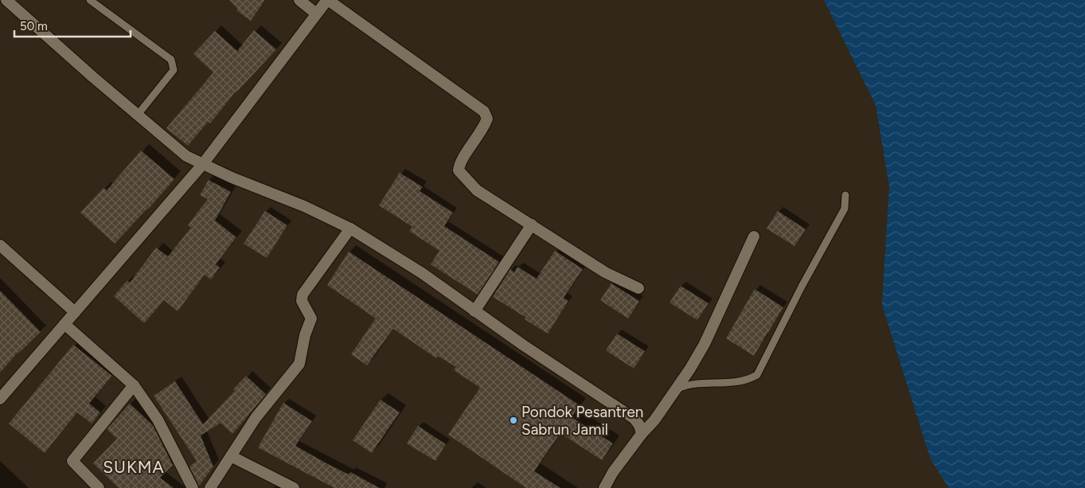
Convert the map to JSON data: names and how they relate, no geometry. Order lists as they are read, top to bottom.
{
  "districts": ["SUKMA"],
  "places": ["Pondok Pesantren Sabrun Jamil"],
  "scale_bar": "50 m"
}
